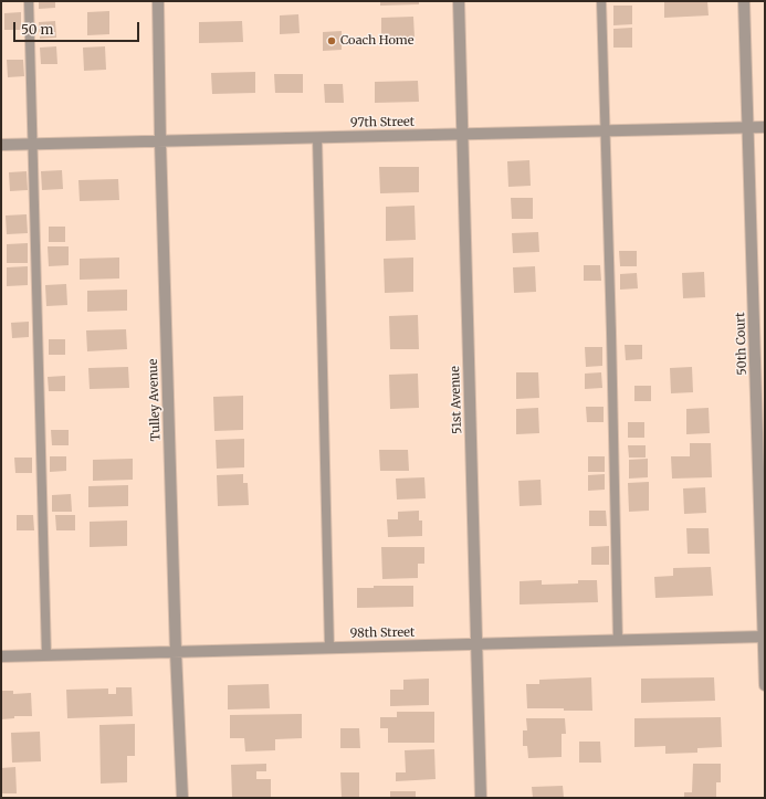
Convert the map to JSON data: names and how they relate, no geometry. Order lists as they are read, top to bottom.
{
  "streets": {
    "street": [
      "97th Street",
      "50th Court",
      "Tulley Avenue",
      "51st Avenue",
      "98th Street"
    ]
  },
  "crossings": [
    ["97th Street", "50th Court"],
    ["97th Street", "Tulley Avenue"],
    ["97th Street", "51st Avenue"],
    ["50th Court", "98th Street"],
    ["Tulley Avenue", "98th Street"],
    ["51st Avenue", "98th Street"]
  ],
  "places": ["Coach Home"],
  "scale_bar": "50 m"
}
